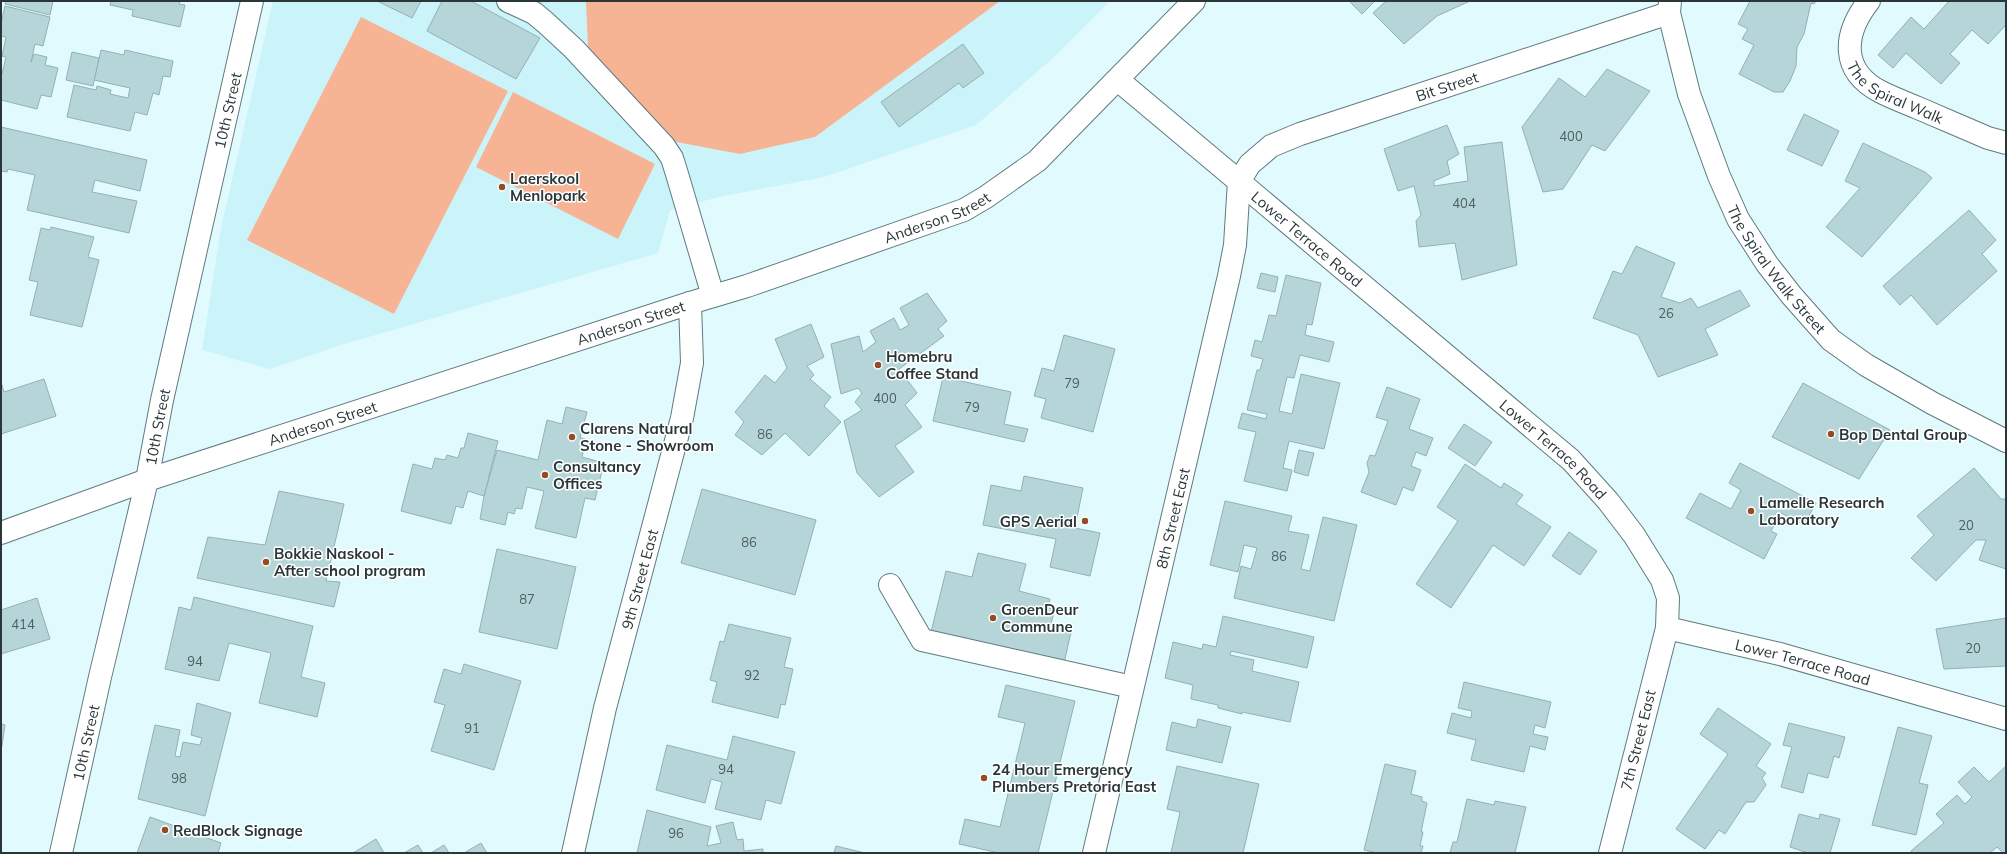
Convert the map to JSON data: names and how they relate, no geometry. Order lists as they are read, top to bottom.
{
  "streets": {
    "street": [
      "Bit Street",
      "The Spiral Walk",
      "10th Street",
      "Anderson Street",
      "Lower Terrace Road",
      "The Spiral Walk Street",
      "8th Street East",
      "9th Street East",
      "7th Street East"
    ]
  },
  "crossings": [
    ["Bit Street", "Lower Terrace Road"],
    ["Bit Street", "The Spiral Walk Street"],
    ["Bit Street", "8th Street East"],
    ["10th Street", "Anderson Street"],
    ["Anderson Street", "Lower Terrace Road"],
    ["Anderson Street", "9th Street East"],
    ["Lower Terrace Road", "8th Street East"],
    ["Lower Terrace Road", "7th Street East"]
  ],
  "places": [
    "Laerskool Menlopark",
    "Homebru Coffee Stand",
    "Bop Dental Group",
    "Clarens Natural Stone - Showroom",
    "Consultancy Offices",
    "Lamelle Research Laboratory",
    "GPS Aerial",
    "Bokkie Naskool - After school program",
    "GroenDeur Commune",
    "24 Hour Emergency Plumbers Pretoria East",
    "RedBlock Signage"
  ],
  "house_numbers": [
    "400",
    "404",
    "26",
    "79",
    "400",
    "79",
    "86",
    "20",
    "86",
    "86",
    "87",
    "414",
    "20",
    "94",
    "92",
    "91",
    "94",
    "98",
    "96"
  ]
}
